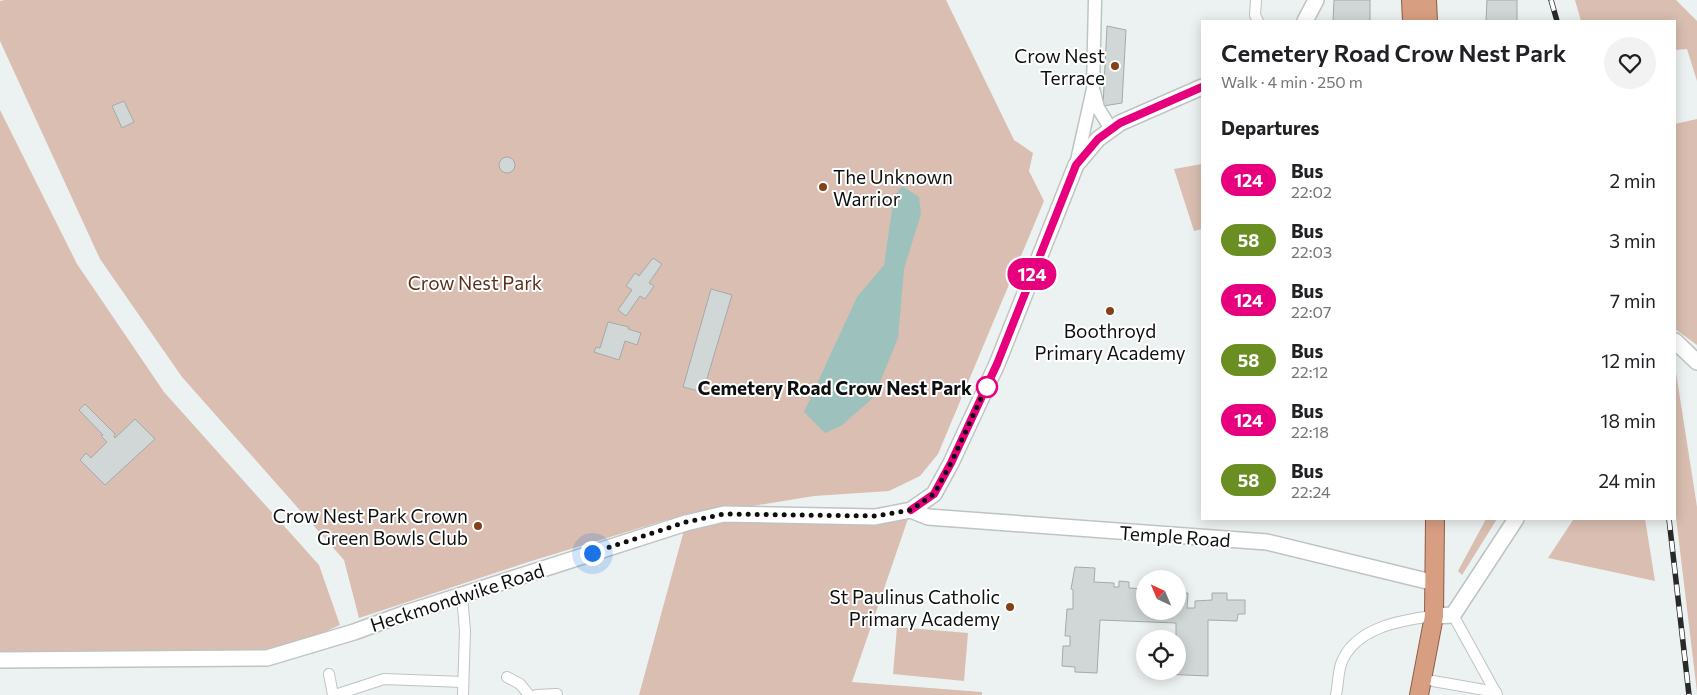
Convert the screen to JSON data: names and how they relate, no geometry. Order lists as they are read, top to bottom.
{
  "streets": {
    "main road": ["Temple Road", "Heckmondwike Road"]
  },
  "crossings": [
    ["Temple Road", "Heckmondwike Road"]
  ],
  "parks": ["Crow Nest Park"],
  "places": [
    "Crow Nest Terrace",
    "The Unknown Warrior",
    "Boothroyd Primary Academy",
    "Cemetery Road Crow Nest Park",
    "Crow Nest Park Crown Green Bowls Club",
    "St Paulinus Catholic Primary Academy"
  ],
  "lines": ["bus line 124"],
  "north": "top left",
  "page": {
    "on_map": "124",
    "heading": [
      ["Cemetery Road Crow Nest Park", "Walk · 4 min · 250 m"],
      "Departures"
    ],
    "list": [
      {
        "mark": "124",
        "name": "Bus",
        "note": "22:02",
        "value": "2 min"
      },
      {
        "mark": "58",
        "name": "Bus",
        "note": "22:03",
        "value": "3 min"
      },
      {
        "mark": "124",
        "name": "Bus",
        "note": "22:07",
        "value": "7 min"
      },
      {
        "mark": "58",
        "name": "Bus",
        "note": "22:12",
        "value": "12 min"
      },
      {
        "mark": "124",
        "name": "Bus",
        "note": "22:18",
        "value": "18 min"
      },
      {
        "mark": "58",
        "name": "Bus",
        "note": "22:24",
        "value": "24 min"
      }
    ]
  }
}
